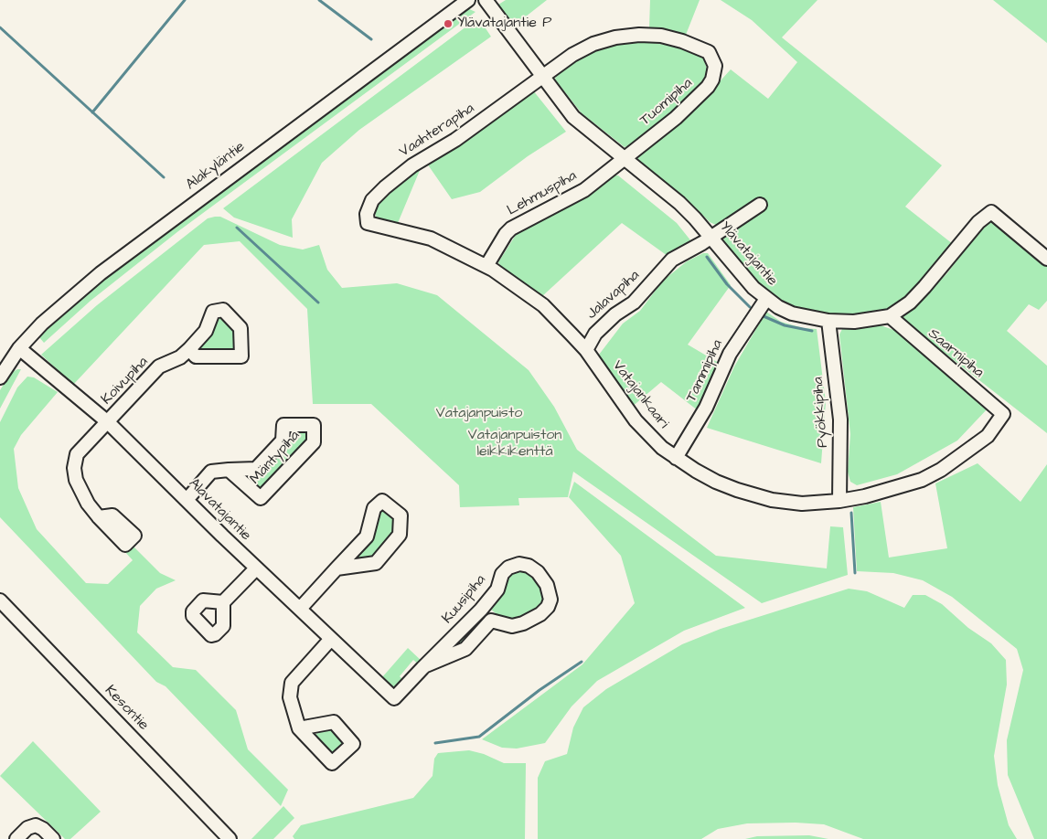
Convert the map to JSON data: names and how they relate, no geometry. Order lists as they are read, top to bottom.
{
  "streets": {
    "street": [
      "Tuomipiha",
      "Vaahterapiha",
      "Alakyläntie",
      "Lehmuspiha",
      "Ylävatajantie",
      "Jalavapiha",
      "Saarnipiha",
      "Tammipiha",
      "Koivupiha",
      "Vatajankaari",
      "Pyökkipiha",
      "Mäntypiha",
      "Alavatajantie",
      "Kuusipiha",
      "Kesontie"
    ]
  },
  "crossings": [
    ["Tuomipiha", "Vaahterapiha"],
    ["Tuomipiha", "Lehmuspiha"],
    ["Tuomipiha", "Ylävatajantie"],
    ["Vaahterapiha", "Ylävatajantie"],
    ["Vaahterapiha", "Vatajankaari"],
    ["Alakyläntie", "Alavatajantie"],
    ["Lehmuspiha", "Ylävatajantie"],
    ["Lehmuspiha", "Vatajankaari"],
    ["Ylävatajantie", "Jalavapiha"],
    ["Ylävatajantie", "Saarnipiha"],
    ["Ylävatajantie", "Tammipiha"],
    ["Ylävatajantie", "Pyökkipiha"],
    ["Jalavapiha", "Vatajankaari"],
    ["Saarnipiha", "Vatajankaari"],
    ["Tammipiha", "Vatajankaari"],
    ["Koivupiha", "Alavatajantie"],
    ["Vatajankaari", "Pyökkipiha"],
    ["Mäntypiha", "Alavatajantie"],
    ["Alavatajantie", "Kuusipiha"]
  ],
  "parks": ["Vatajanpuisto", "Vatajanpuiston leikkikenttä"],
  "places": ["Ylävatajantie P"]
}
